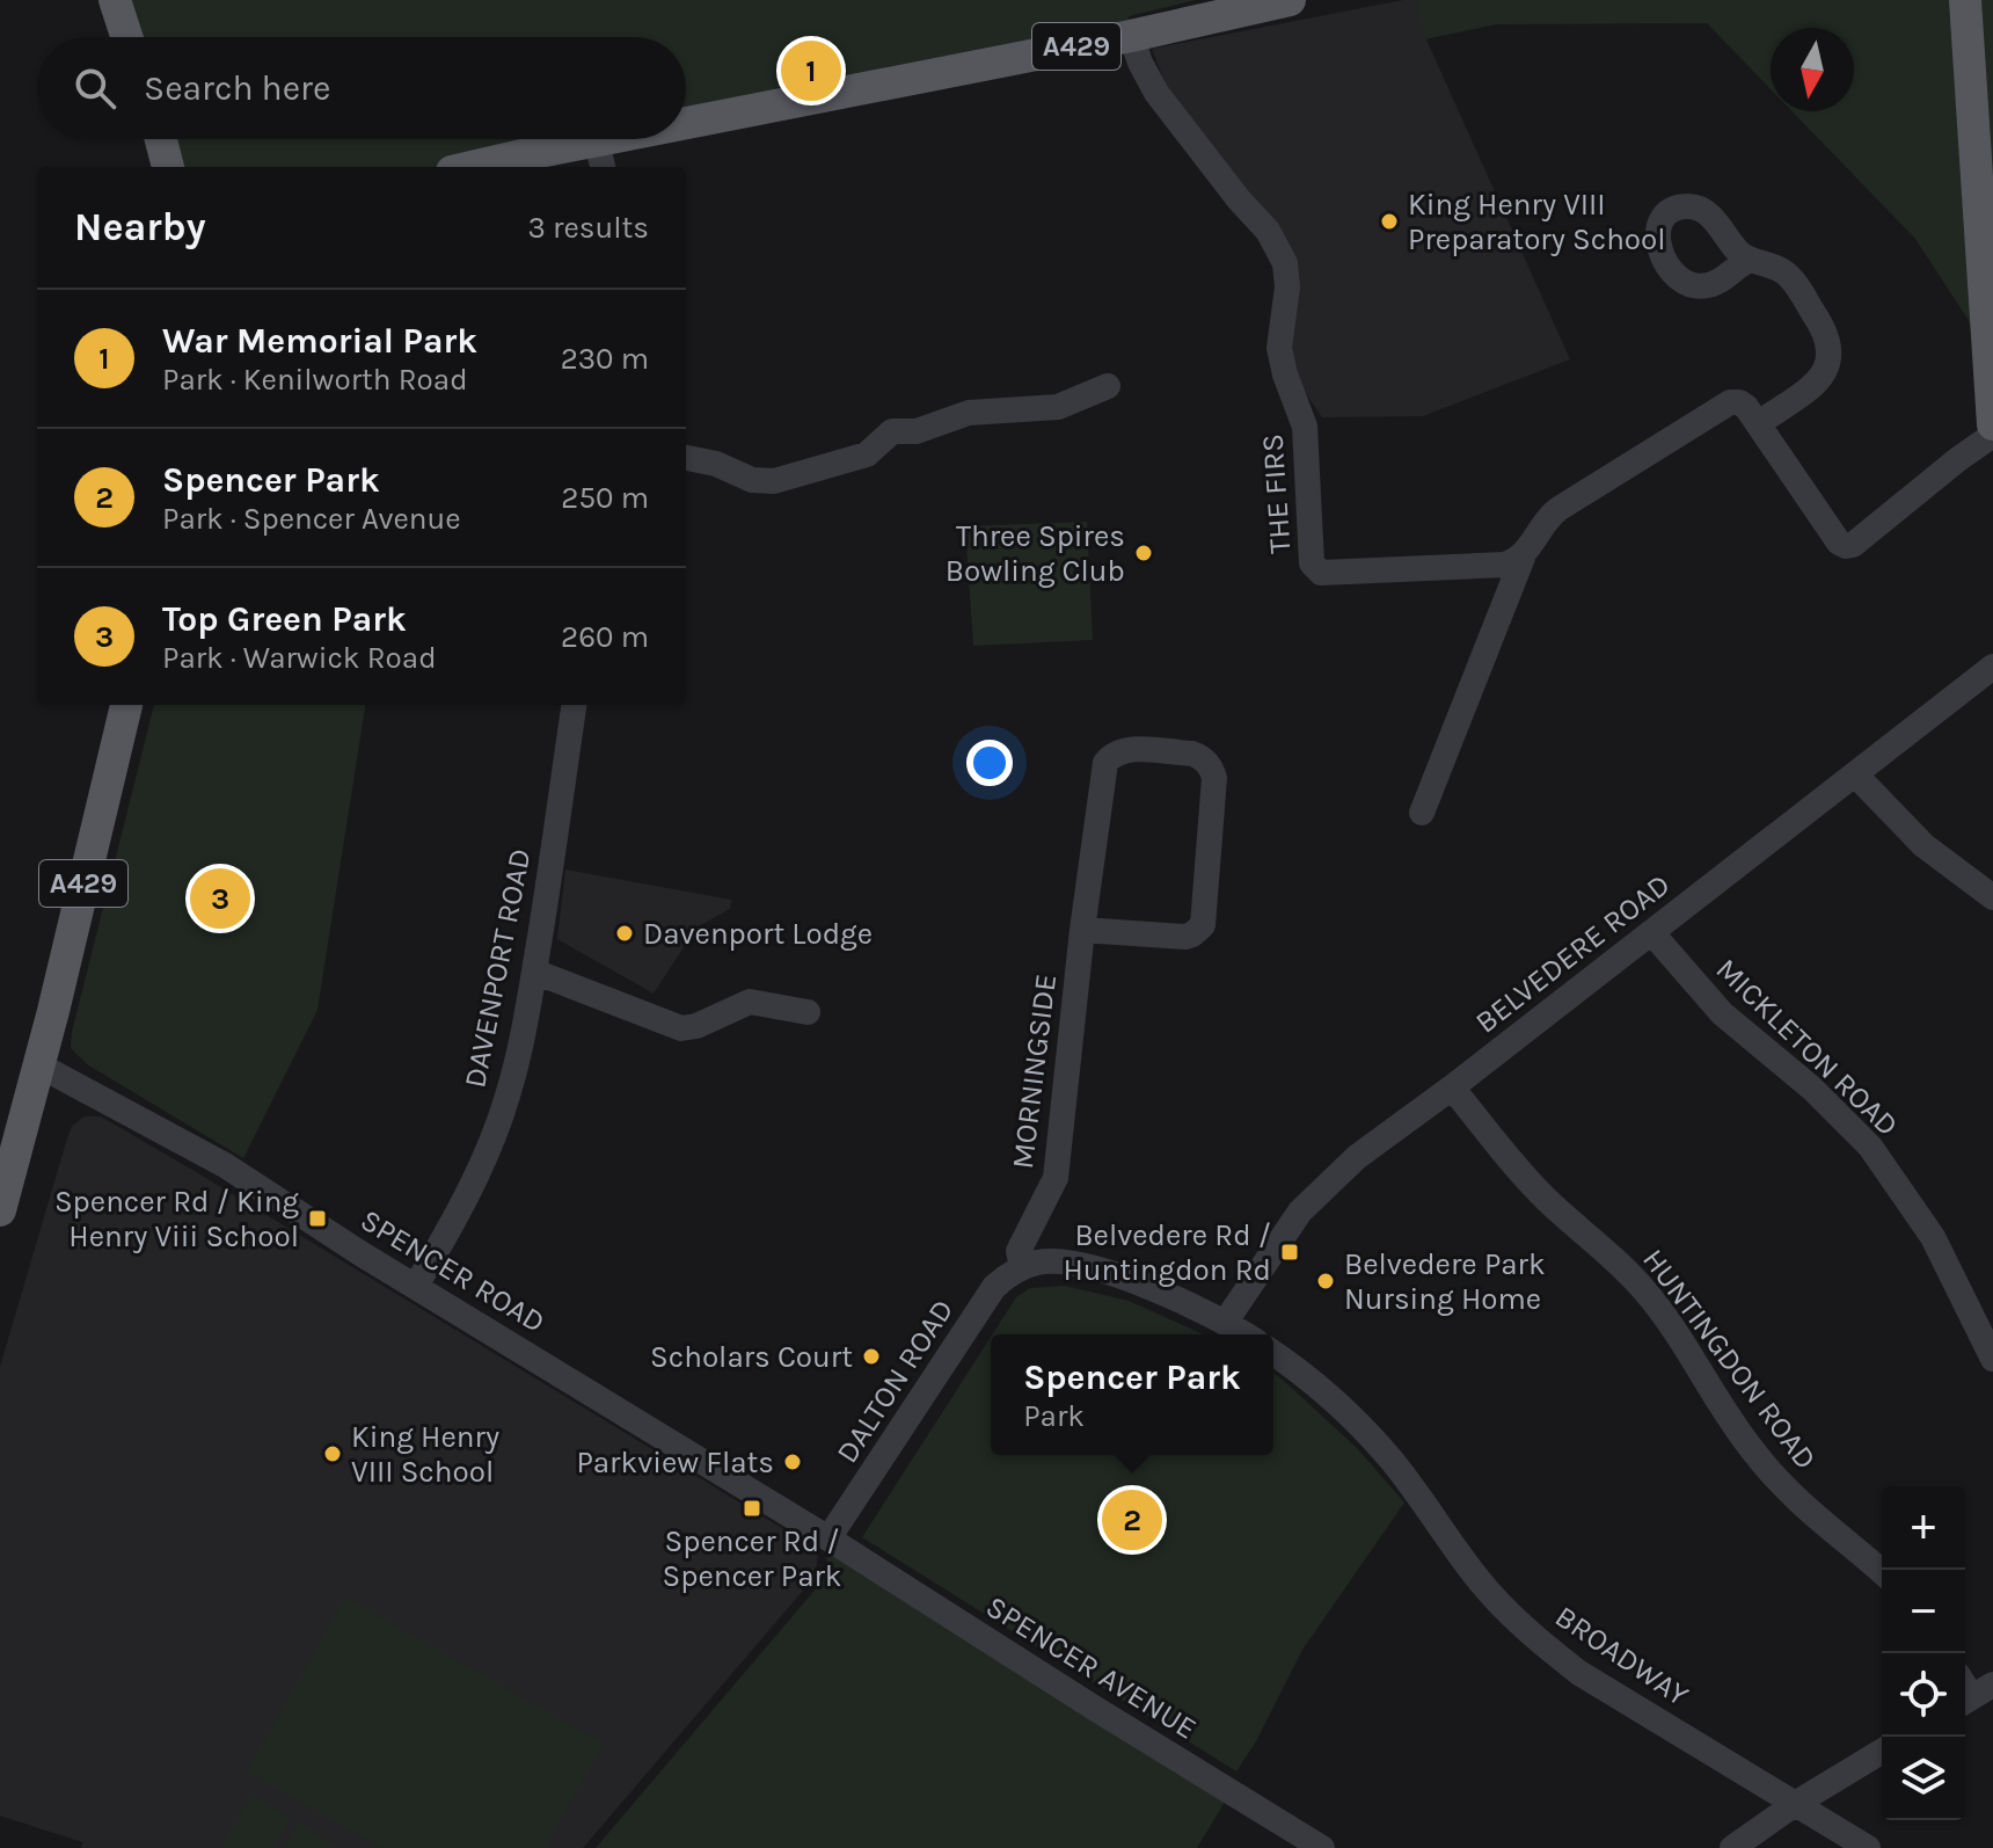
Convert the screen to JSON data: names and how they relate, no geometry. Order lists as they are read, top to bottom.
{
  "streets": {
    "main road": ["A429"],
    "street": [
      "THE FIRS",
      "BELVEDERE ROAD",
      "DAVENPORT ROAD",
      "MICKLETON ROAD",
      "MORNINGSIDE",
      "SPENCER ROAD",
      "HUNTINGDON ROAD",
      "DALTON ROAD",
      "BROADWAY",
      "SPENCER AVENUE"
    ]
  },
  "crossings": [
    ["A429", "THE FIRS"],
    ["A429", "SPENCER ROAD"],
    ["BELVEDERE ROAD", "MICKLETON ROAD"],
    ["BELVEDERE ROAD", "HUNTINGDON ROAD"],
    ["DAVENPORT ROAD", "SPENCER ROAD"],
    ["MORNINGSIDE", "DALTON ROAD"],
    ["SPENCER ROAD", "DALTON ROAD"],
    ["SPENCER ROAD", "SPENCER AVENUE"],
    ["DALTON ROAD", "SPENCER AVENUE"]
  ],
  "places": {
    "other": [
      "King Henry VIII Preparatory School",
      "Three Spires Bowling Club",
      "Davenport Lodge",
      "Belvedere Park Nursing Home",
      "Scholars Court",
      "King Henry VIII School",
      "Parkview Flats"
    ],
    "transit": ["Spencer Rd / King Henry Viii School", "Belvedere Rd / Huntingdon Rd", "Spencer Rd / Spencer Park"]
  },
  "north": "bottom",
  "page": {
    "pins": ["1", "3", "2"],
    "search": "Search here",
    "heading": ["Nearby", "3 results"],
    "list": [
      {
        "mark": "1",
        "name": "War Memorial Park",
        "note": "Park · Kenilworth Road",
        "value": "230 m"
      },
      {
        "mark": "2",
        "name": "Spencer Park",
        "note": "Park · Spencer Avenue",
        "value": "250 m"
      },
      {
        "mark": "3",
        "name": "Top Green Park",
        "note": "Park · Warwick Road",
        "value": "260 m"
      }
    ],
    "popup": ["Spencer Park", "Park"],
    "map_buttons": ["+", "−"]
  }
}
